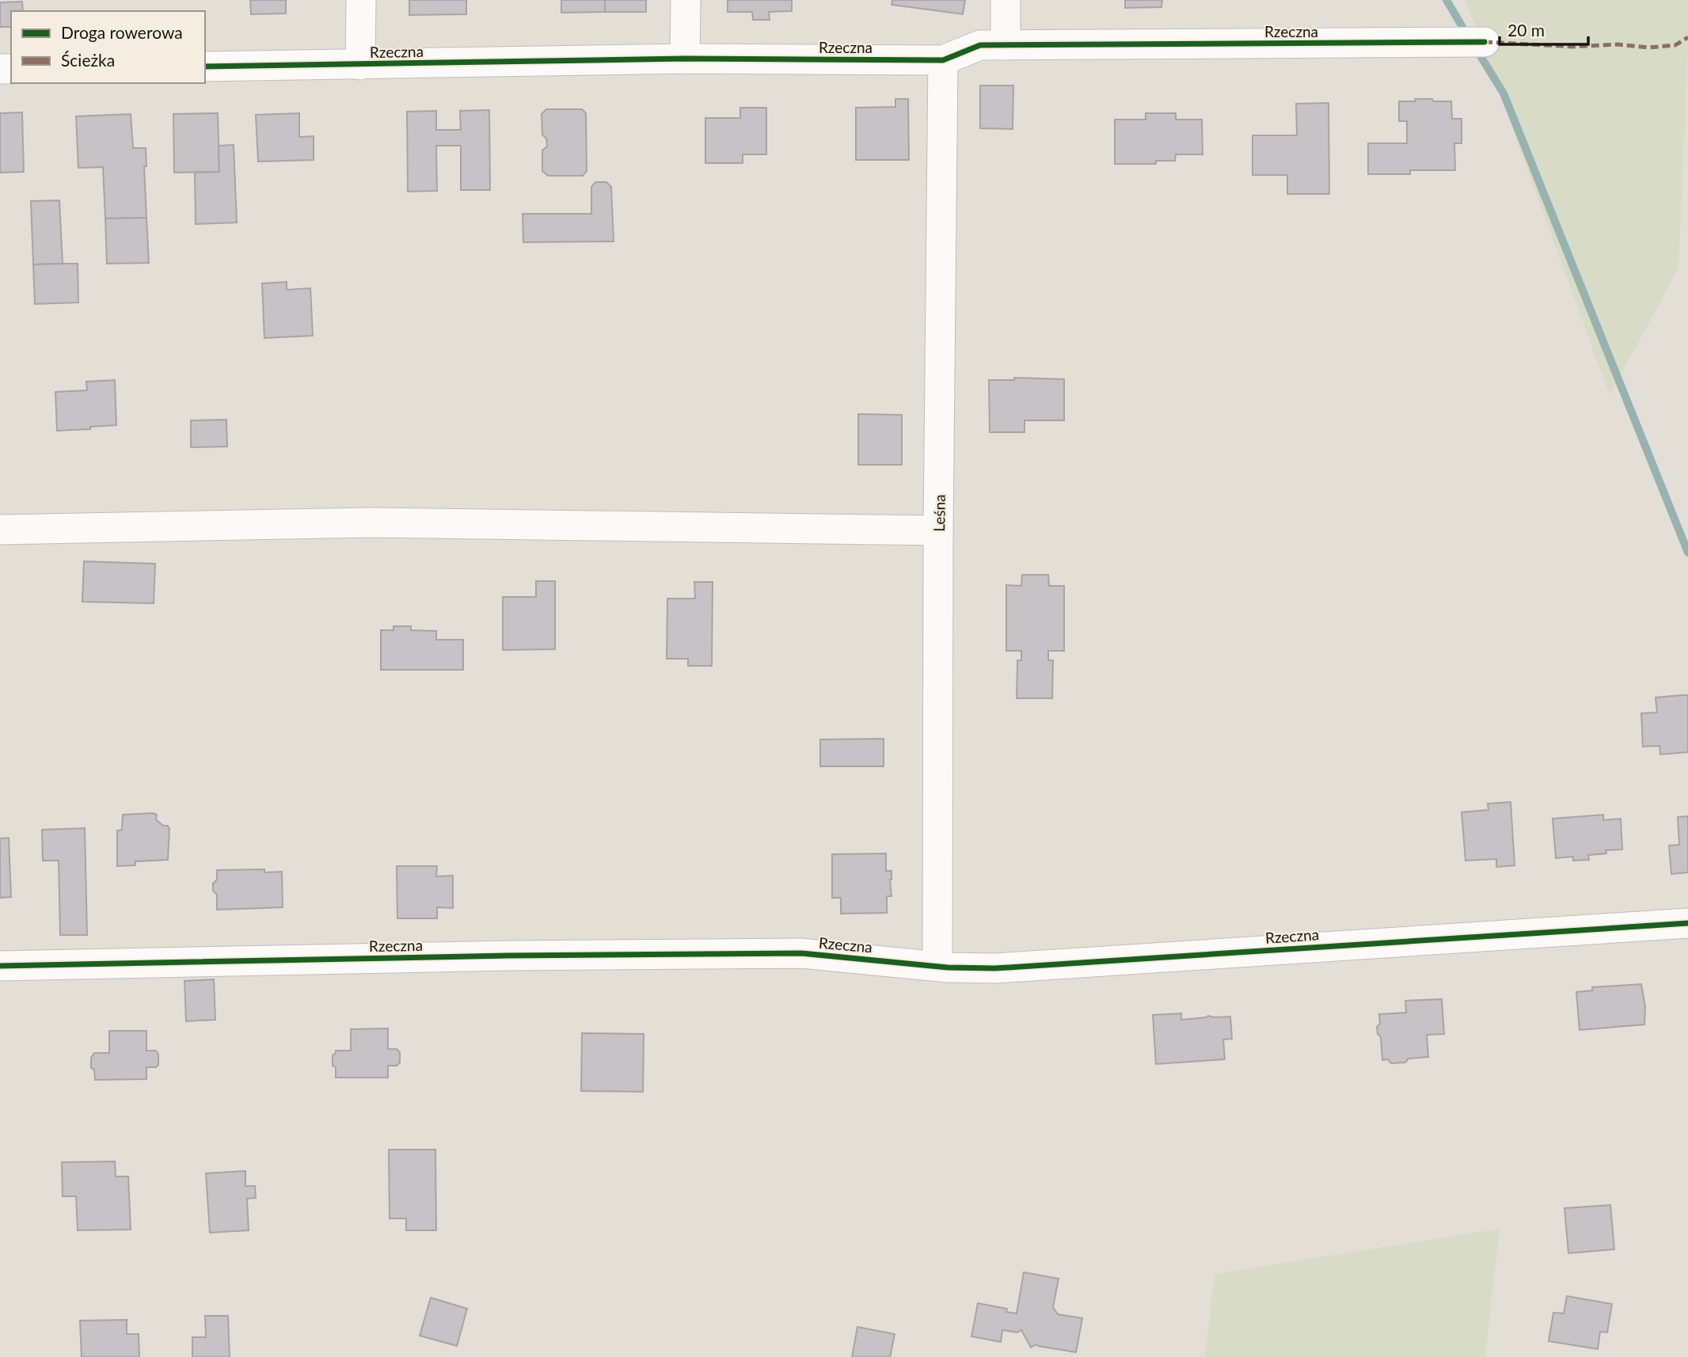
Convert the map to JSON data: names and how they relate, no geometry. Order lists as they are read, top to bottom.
{
  "streets": {
    "street": ["Rzeczna", "Leśna"]
  },
  "crossings": [
    ["Rzeczna", "Leśna"]
  ],
  "legend": ["Droga rowerowa", "Ścieżka"],
  "scale_bar": "20 m"
}
